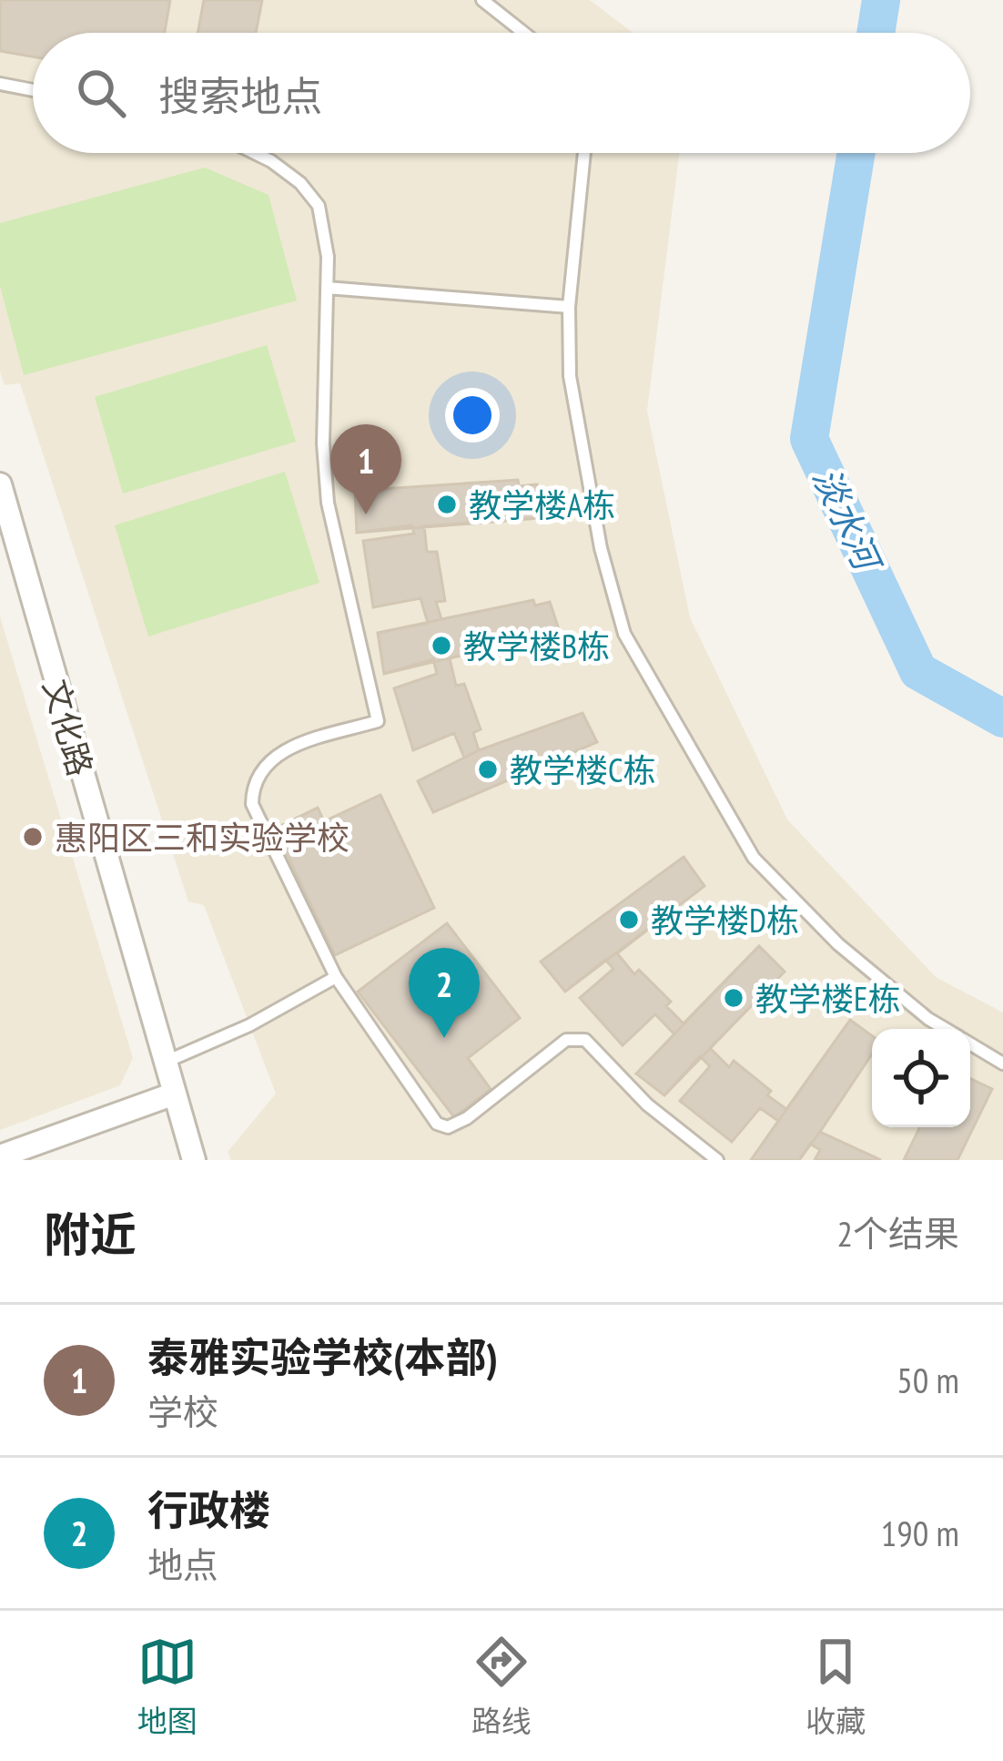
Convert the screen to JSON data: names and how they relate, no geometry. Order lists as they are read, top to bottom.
{
  "streets": {
    "street": ["文化路"]
  },
  "water": ["淡水河"],
  "places": [
    "教学楼A栋",
    "教学楼B栋",
    "教学楼C栋",
    "惠阳区三和实验学校",
    "教学楼D栋",
    "教学楼E栋"
  ],
  "page": {
    "search": "搜索地点",
    "pins": ["1", "2"],
    "heading": ["附近", "2个结果"],
    "list": [
      {
        "mark": "1",
        "name": "泰雅实验学校(本部)",
        "note": "学校",
        "value": "50 m"
      },
      {
        "mark": "2",
        "name": "行政楼",
        "note": "地点",
        "value": "190 m"
      }
    ],
    "nav": ["地图", "路线", "收藏"]
  }
}
